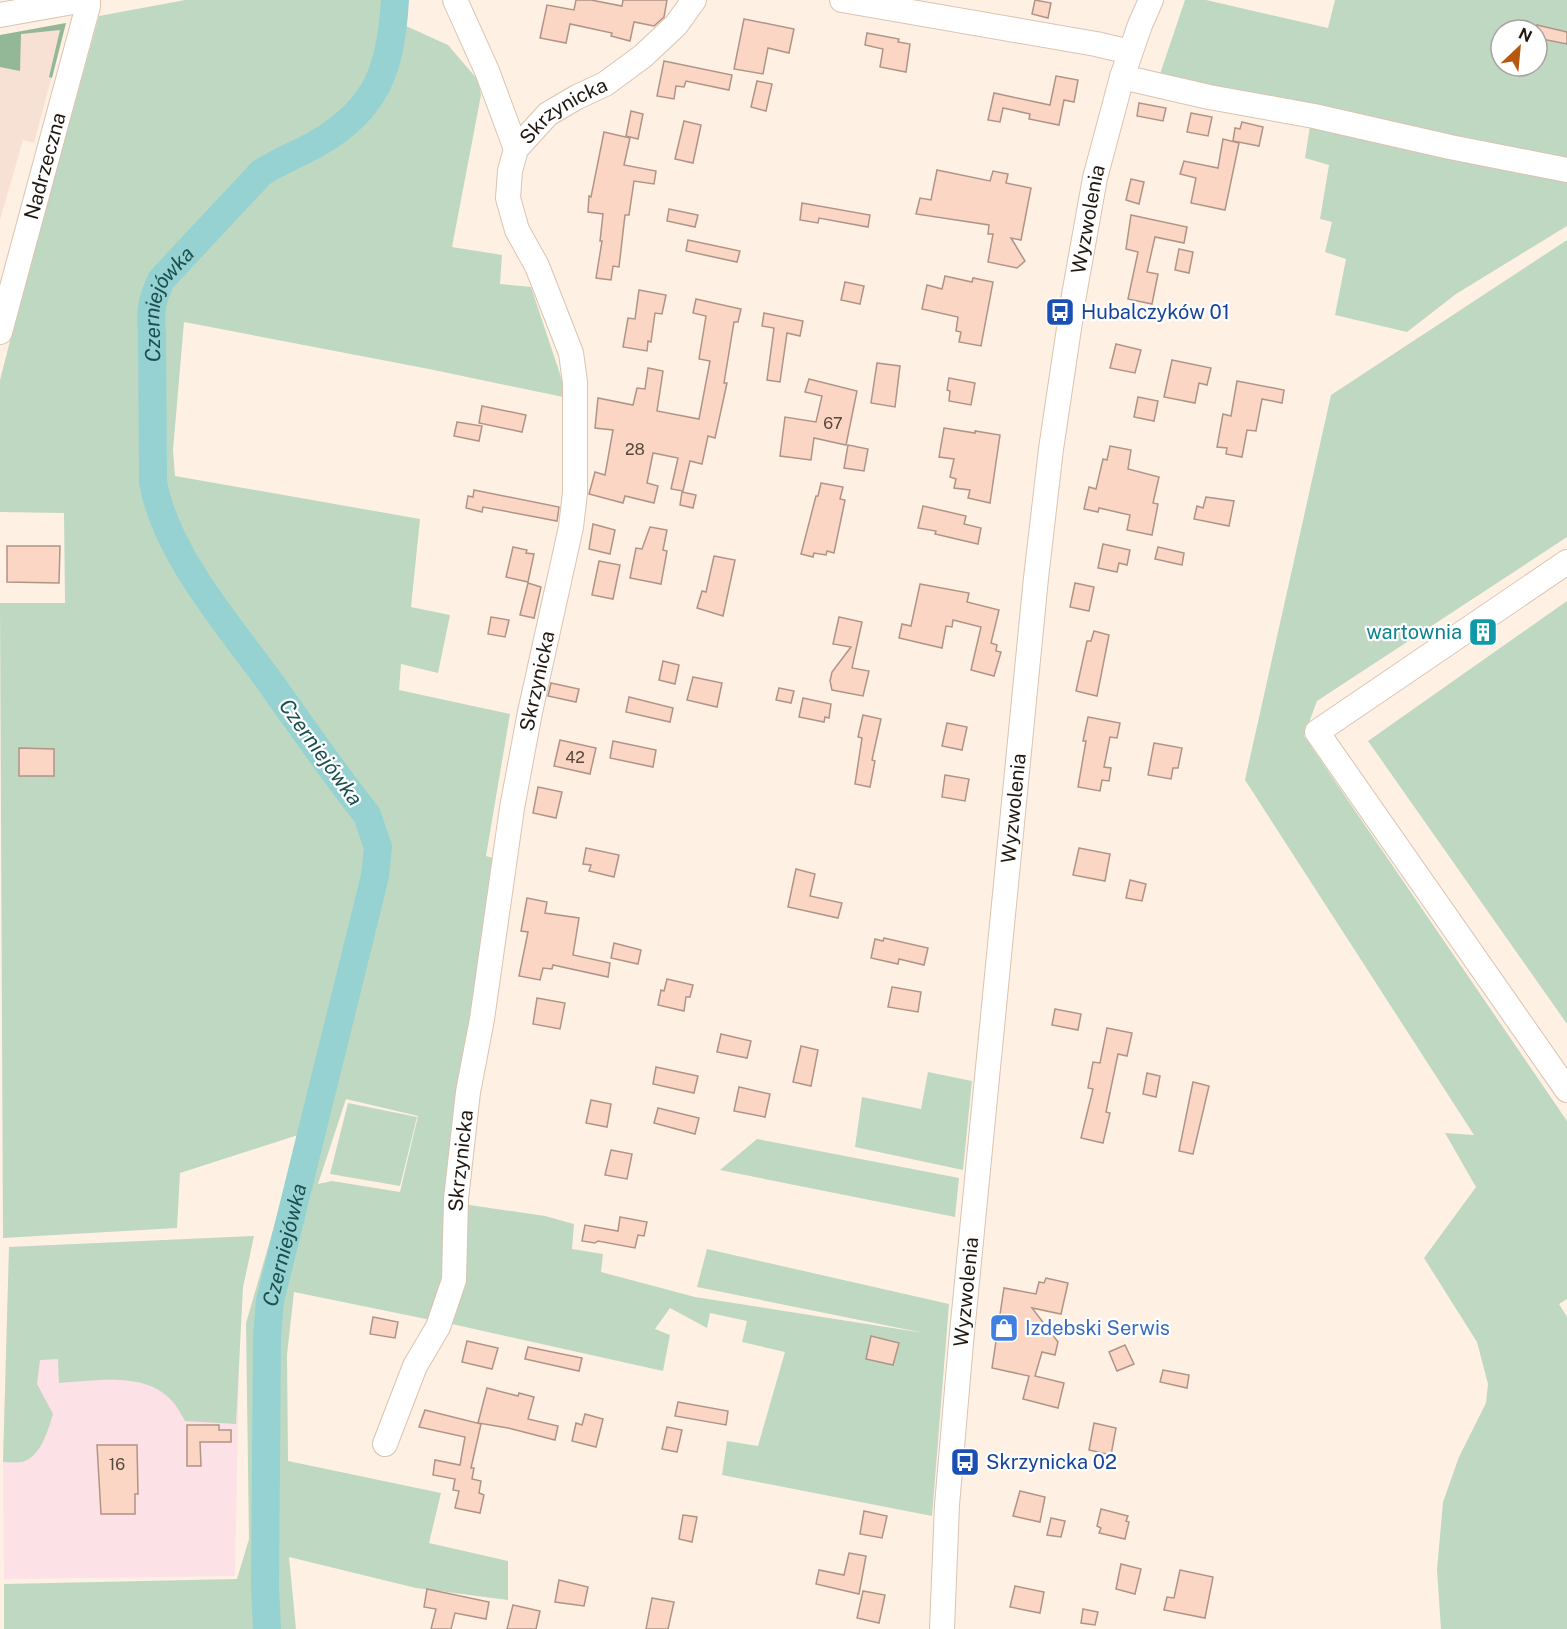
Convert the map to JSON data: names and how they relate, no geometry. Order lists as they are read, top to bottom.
{
  "streets": {
    "street": ["Skrzynicka", "Nadrzeczna", "Wyzwolenia"]
  },
  "water": ["Czerniejówka"],
  "places": {
    "bus stop": ["Hubalczyków 01", "Skrzynicka 02"],
    "building": ["wartownia"],
    "shop": ["Izdebski Serwis"]
  },
  "house_numbers": [
    "67",
    "28",
    "42",
    "16"
  ],
  "north": "top right"
}
